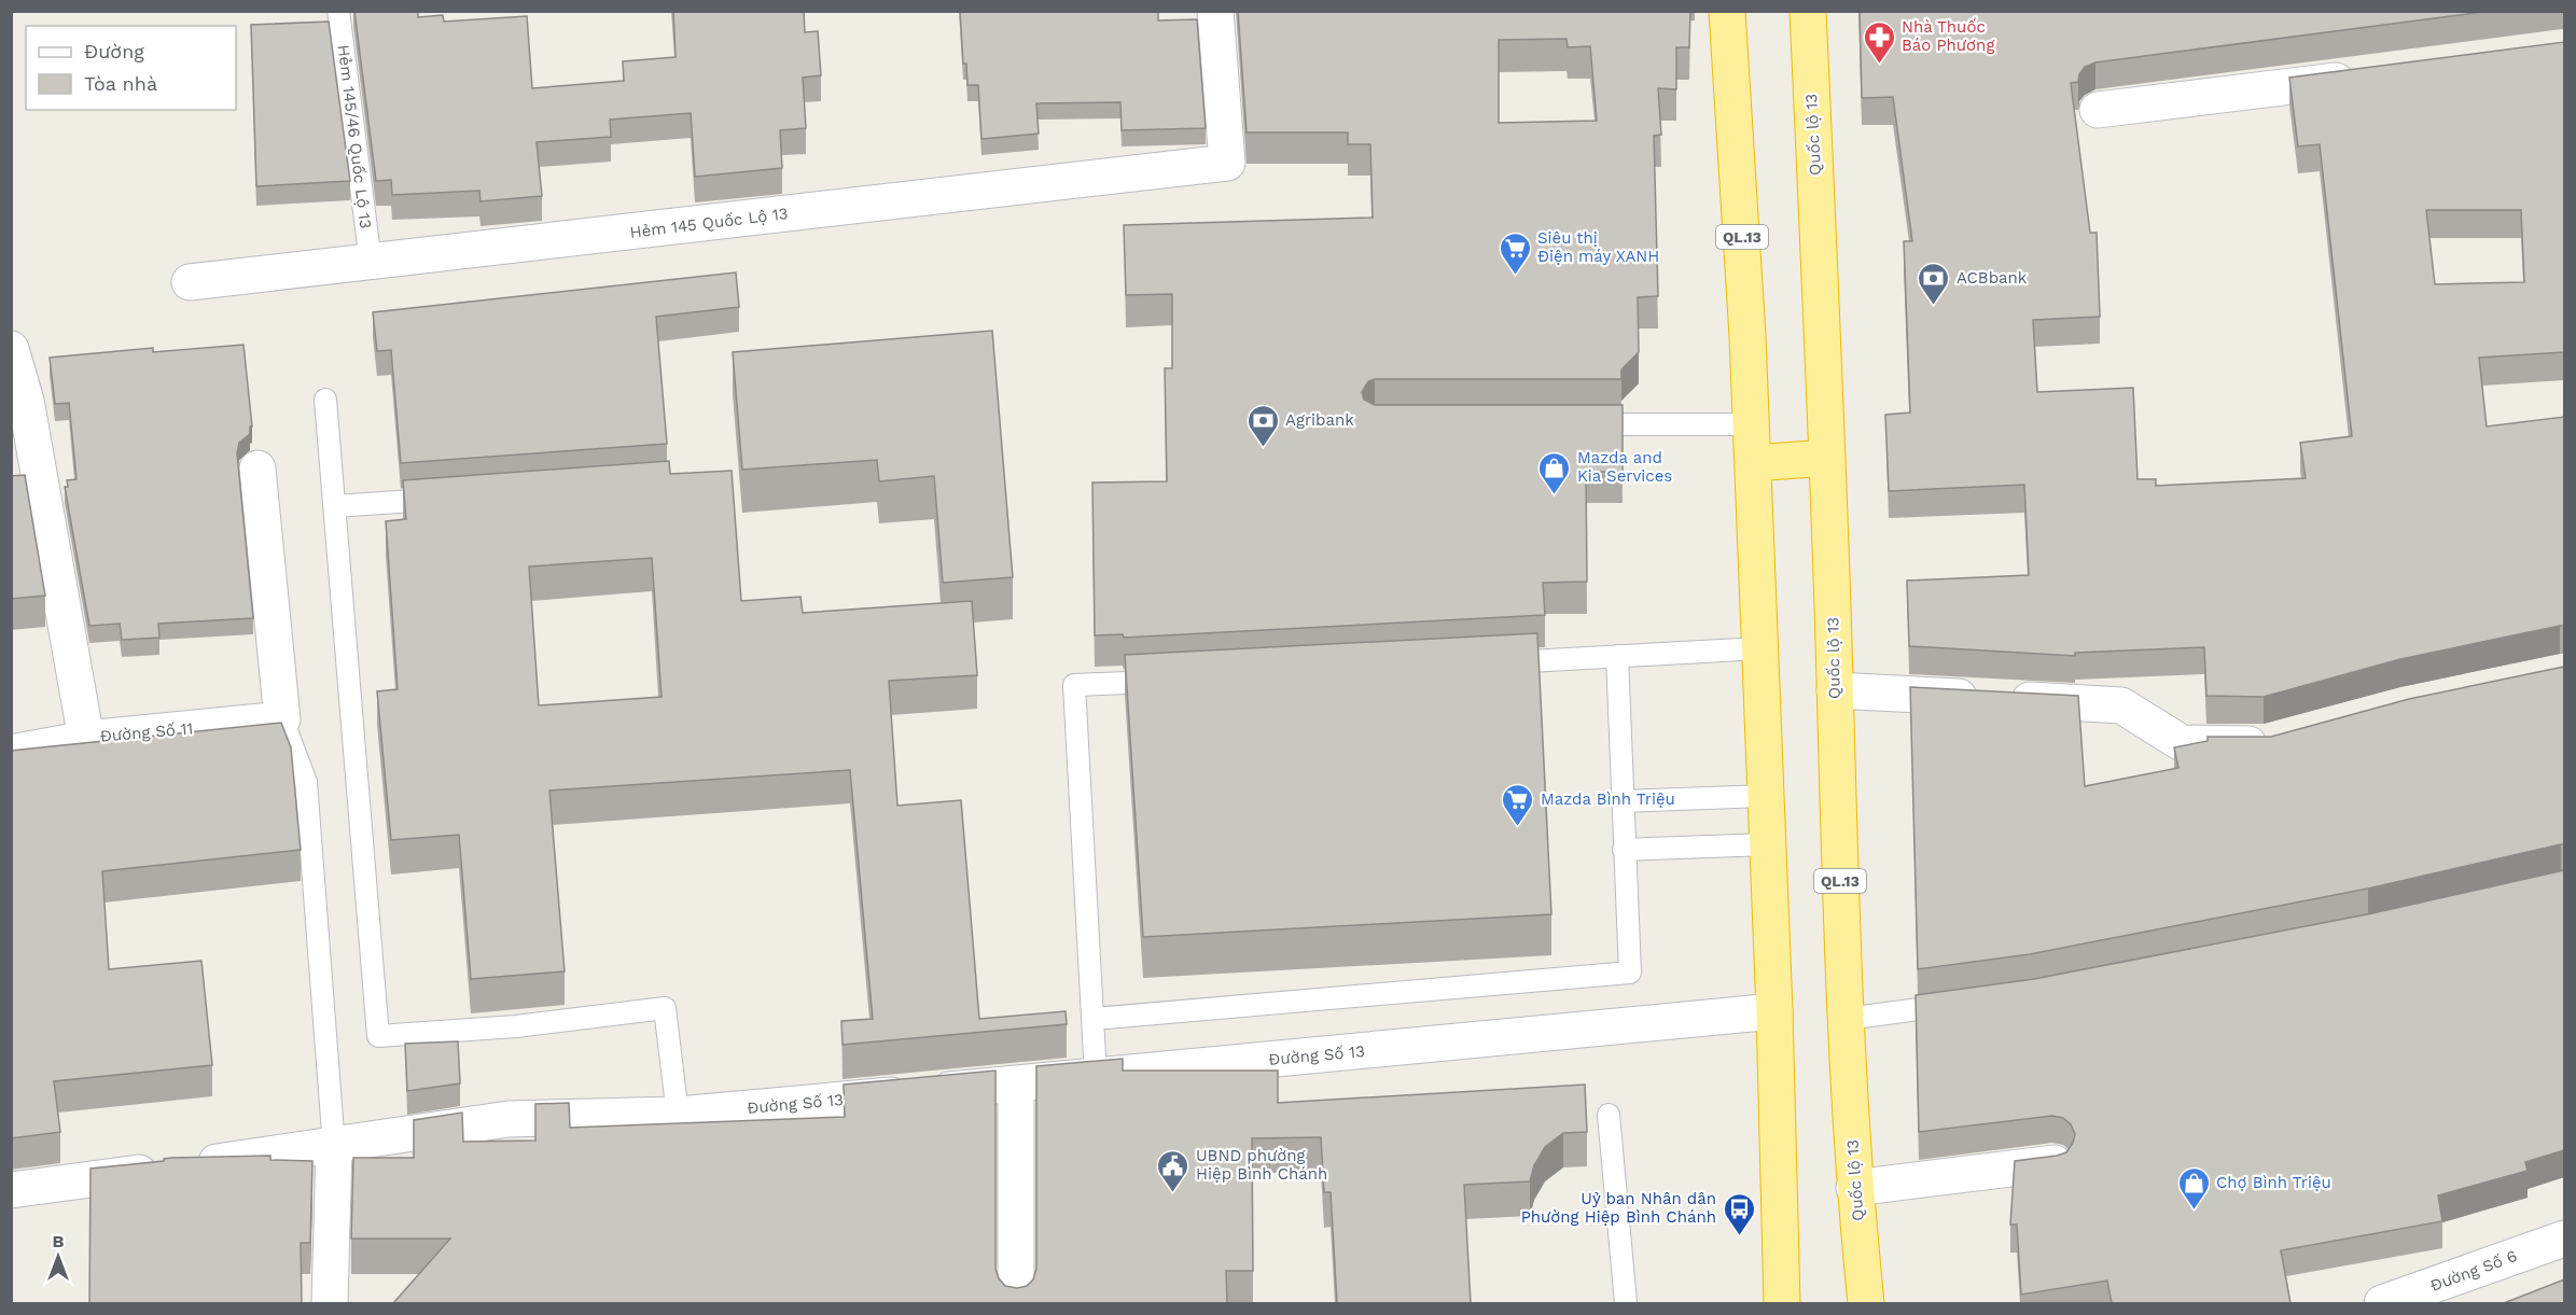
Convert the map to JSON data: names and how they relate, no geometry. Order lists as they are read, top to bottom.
{
  "streets": {
    "highway": ["Quốc lộ 13", "QL.13"],
    "street": [
      "Hẻm 145 Quốc Lộ 13",
      "Đường Số 11",
      "Đường Số 13",
      "Đường Số 6"
    ],
    "lane": ["Hẻm 145/46 Quốc Lộ 13"]
  },
  "crossings": [
    ["Hẻm 145/46 Quốc Lộ 13", "Hẻm 145 Quốc Lộ 13"],
    ["QL.13", "Đường Số 13"]
  ],
  "places": {
    "pharmacy": ["Nhà Thuốc Báo Phương"],
    "supermarket": ["Siêu thị Điện máy XANH", "Mazda Bình Triệu"],
    "bank": ["ACBbank", "Agribank"],
    "shop": ["Mazda and Kia Services", "Chợ Bình Triệu"],
    "public building": ["UBND phường Hiệp Bình Chánh"],
    "bus stop": ["Uỷ ban Nhân dân Phường Hiệp Bình Chánh"]
  },
  "legend": ["Đường", "Tòa nhà"],
  "north": "top"
}
